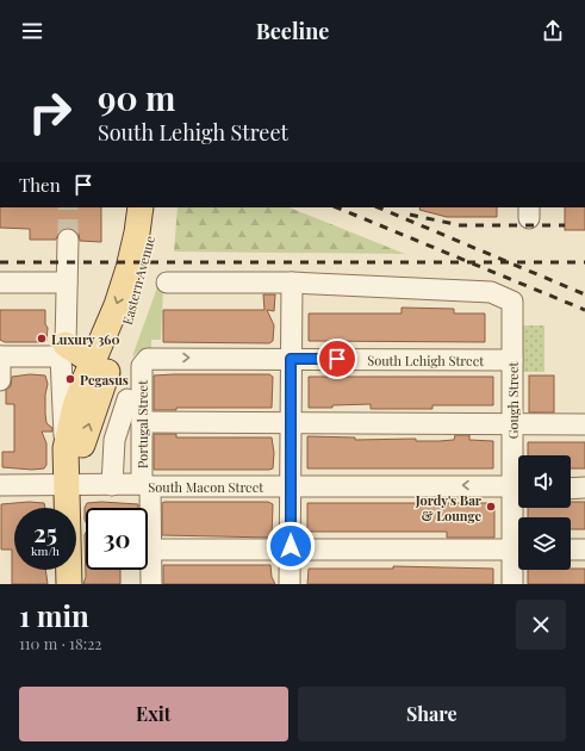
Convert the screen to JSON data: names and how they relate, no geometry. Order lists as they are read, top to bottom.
{
  "streets": {
    "main road": ["Eastern Avenue"],
    "street": [
      "South Lehigh Street",
      "Gough Street",
      "Portugal Street",
      "South Macon Street"
    ]
  },
  "crossings": [
    ["Eastern Avenue", "South Macon Street"],
    ["South Lehigh Street", "Gough Street"],
    ["South Lehigh Street", "Portugal Street"],
    ["Portugal Street", "South Macon Street"]
  ],
  "places": ["Luxury 360", "Pegasus", "Jordy's Bar & Lounge"],
  "page": {
    "header": "Beeline",
    "turn": ["90 m", "South Lehigh Street"],
    "then": "Then",
    "speed": "25 km/h",
    "limit": "30",
    "heading": ["1 min", "110 m · 18:22"],
    "buttons": ["Exit", "Share"]
  }
}
